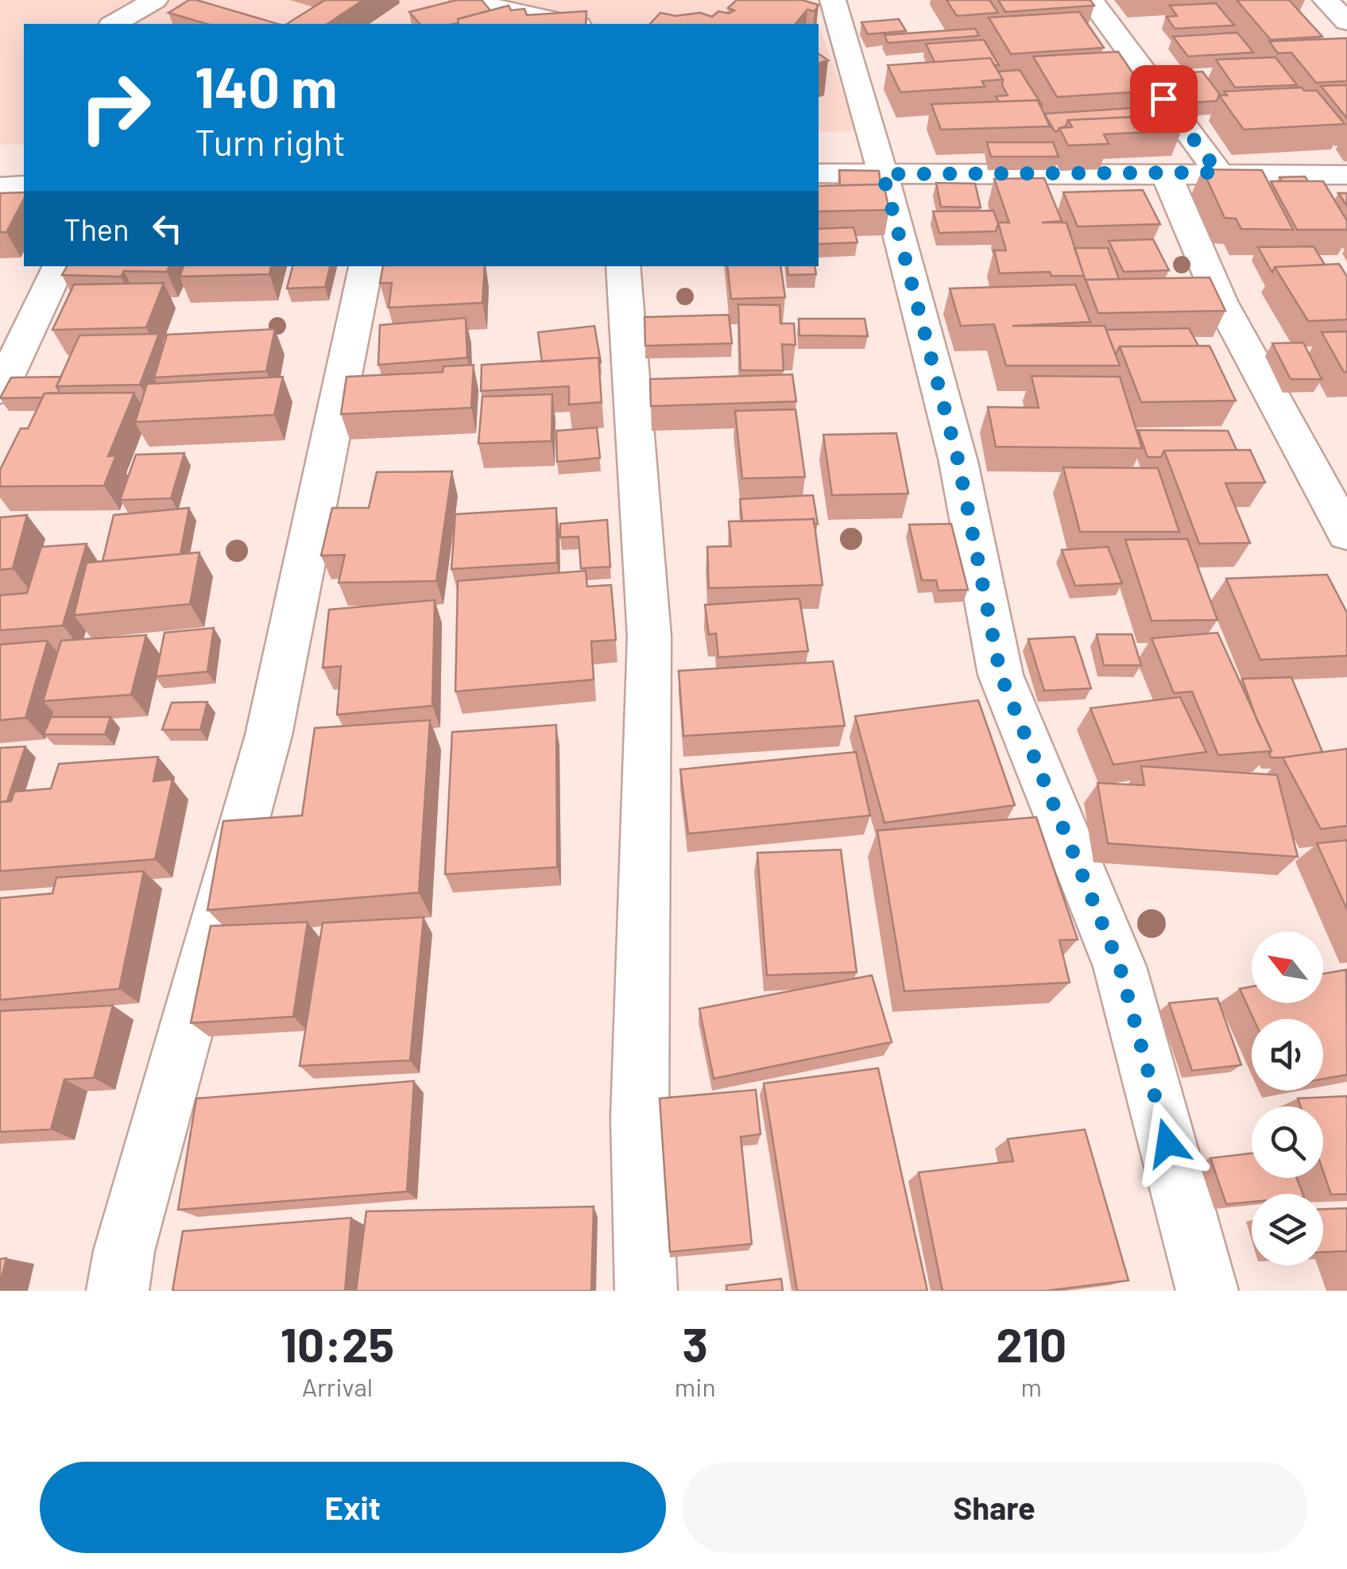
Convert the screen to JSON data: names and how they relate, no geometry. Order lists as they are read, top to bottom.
{
  "north": "top left",
  "page": {
    "turn": ["140 m", "Turn right"],
    "then": "Then",
    "eta": [
      "10:25",
      "Arrival",
      "3",
      "min",
      "210",
      "m"
    ],
    "buttons": ["Exit", "Share"]
  }
}
